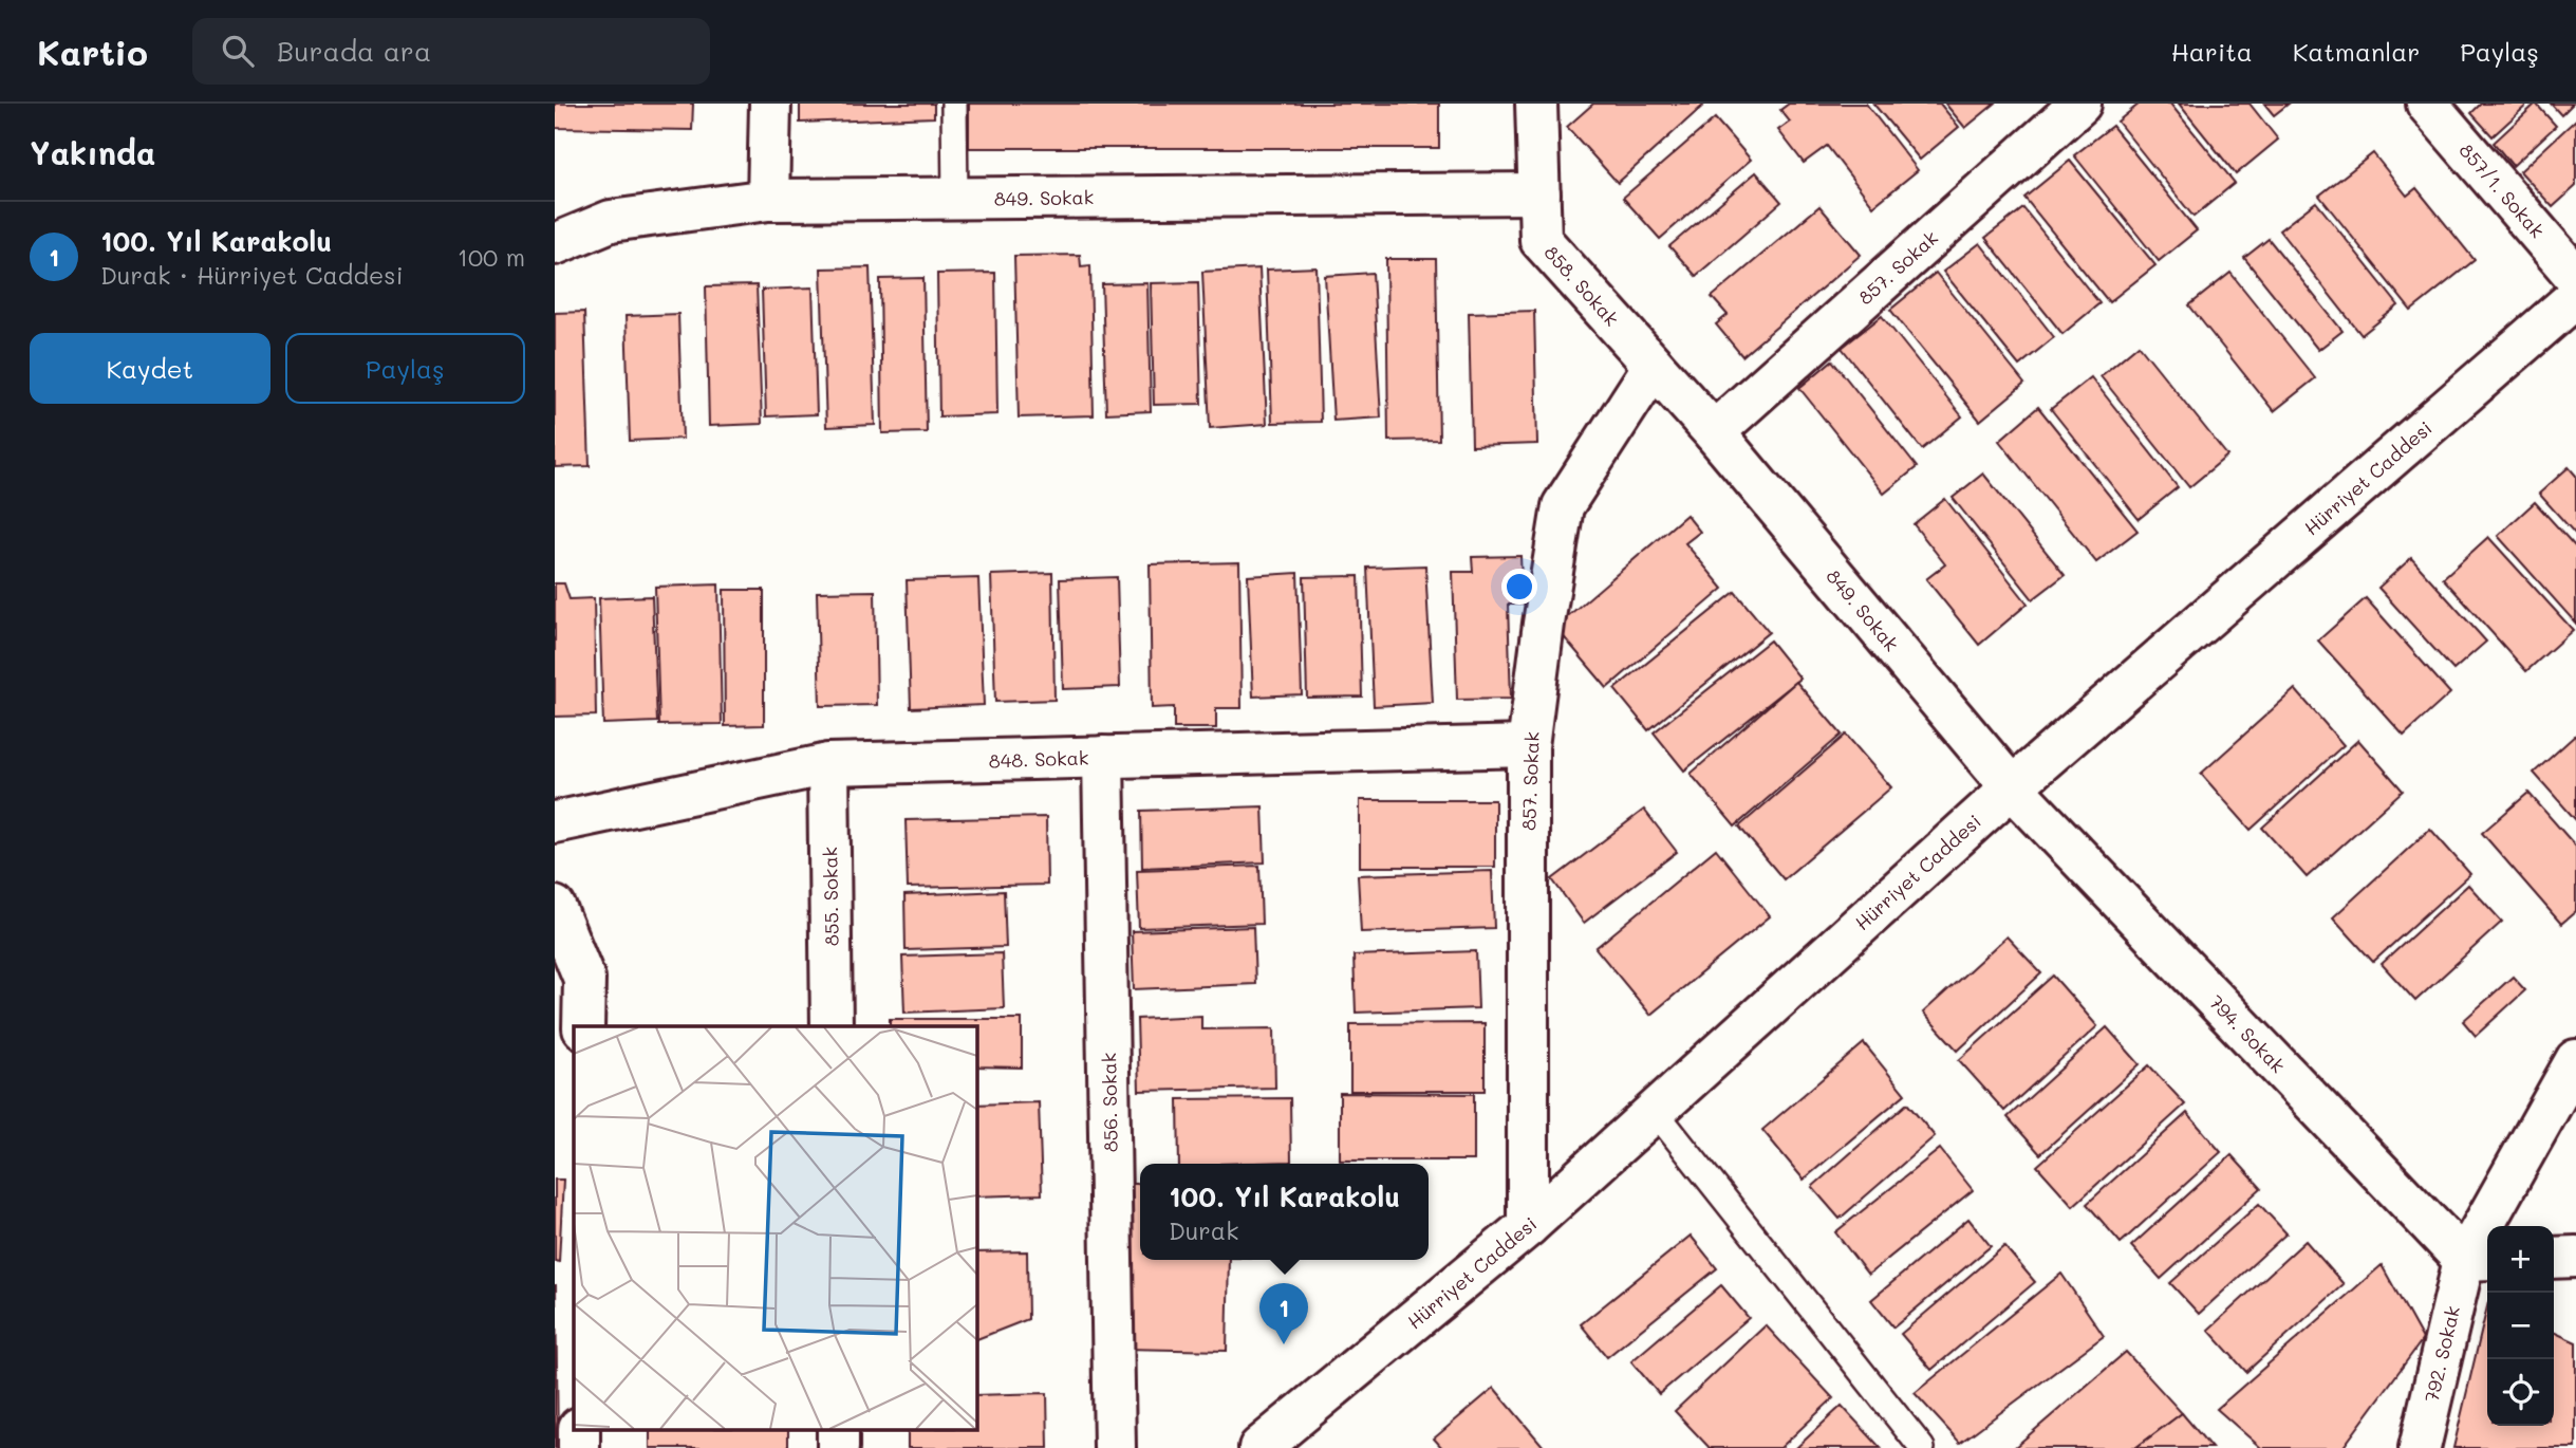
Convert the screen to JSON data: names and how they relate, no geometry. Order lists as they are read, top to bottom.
{
  "streets": {
    "street": [
      "857/1. Sokak",
      "849. Sokak",
      "857. Sokak",
      "858. Sokak",
      "Hürriyet Caddesi",
      "848. Sokak",
      "855. Sokak",
      "794. Sokak",
      "856. Sokak",
      "792. Sokak"
    ]
  },
  "crossings": [
    ["849. Sokak", "857. Sokak"],
    ["849. Sokak", "858. Sokak"],
    ["849. Sokak", "Hürriyet Caddesi"],
    ["849. Sokak", "794. Sokak"],
    ["857. Sokak", "858. Sokak"],
    ["857. Sokak", "Hürriyet Caddesi"],
    ["857. Sokak", "848. Sokak"],
    ["Hürriyet Caddesi", "794. Sokak"],
    ["848. Sokak", "855. Sokak"],
    ["848. Sokak", "856. Sokak"],
    ["794. Sokak", "792. Sokak"]
  ],
  "page": {
    "header": "Kartio",
    "search": "Burada ara",
    "nav": ["Harita", "Katmanlar", "Paylaş"],
    "heading": "Yakında",
    "list": [
      {
        "mark": "1",
        "name": "100. Yıl Karakolu",
        "note": "Durak · Hürriyet Caddesi",
        "value": "100 m"
      }
    ],
    "buttons": ["Kaydet", "Paylaş"],
    "popup": ["100. Yıl Karakolu", "Durak"],
    "map_buttons": ["+", "−"],
    "pins": "1"
  }
}
